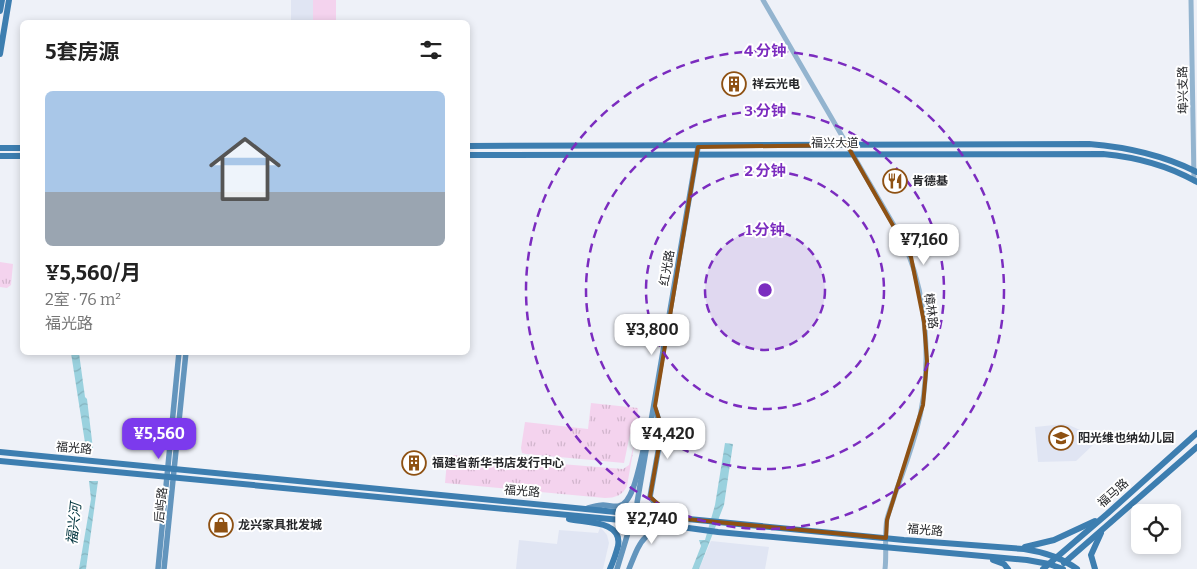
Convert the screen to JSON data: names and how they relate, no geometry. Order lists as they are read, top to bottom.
{
  "streets": {
    "main road": [
      "福兴大道",
      "红光路",
      "福光路",
      "福马路",
      "后屿路"
    ],
    "street": ["埠兴支路", "樟林路"]
  },
  "crossings": [
    ["埠兴支路", "福兴大道"],
    ["福兴大道", "红光路"],
    ["福兴大道", "樟林路"],
    ["红光路", "福光路"],
    ["樟林路", "福光路"],
    ["福光路", "福马路"],
    ["福光路", "后屿路"]
  ],
  "water": ["福兴河"],
  "places": {
    "building": ["祥云光电", "福建省新华书店发行中心"],
    "restaurant": ["肯德基"],
    "school or university": ["阳光维也纳幼儿园"],
    "shop": ["龙兴家具批发城"]
  },
  "page": {
    "heading": "5套房源",
    "list": [
      {
        "name": "¥5,560/月",
        "note": "2室 · 76 m² · 福光路"
      }
    ],
    "price": [
      "¥7,160",
      "¥3,800",
      "¥5,560",
      "¥4,420",
      "¥2,740"
    ]
  },
  "rings": [
    "4 分钟",
    "3 分钟",
    "2 分钟",
    "1 分钟"
  ]
}
